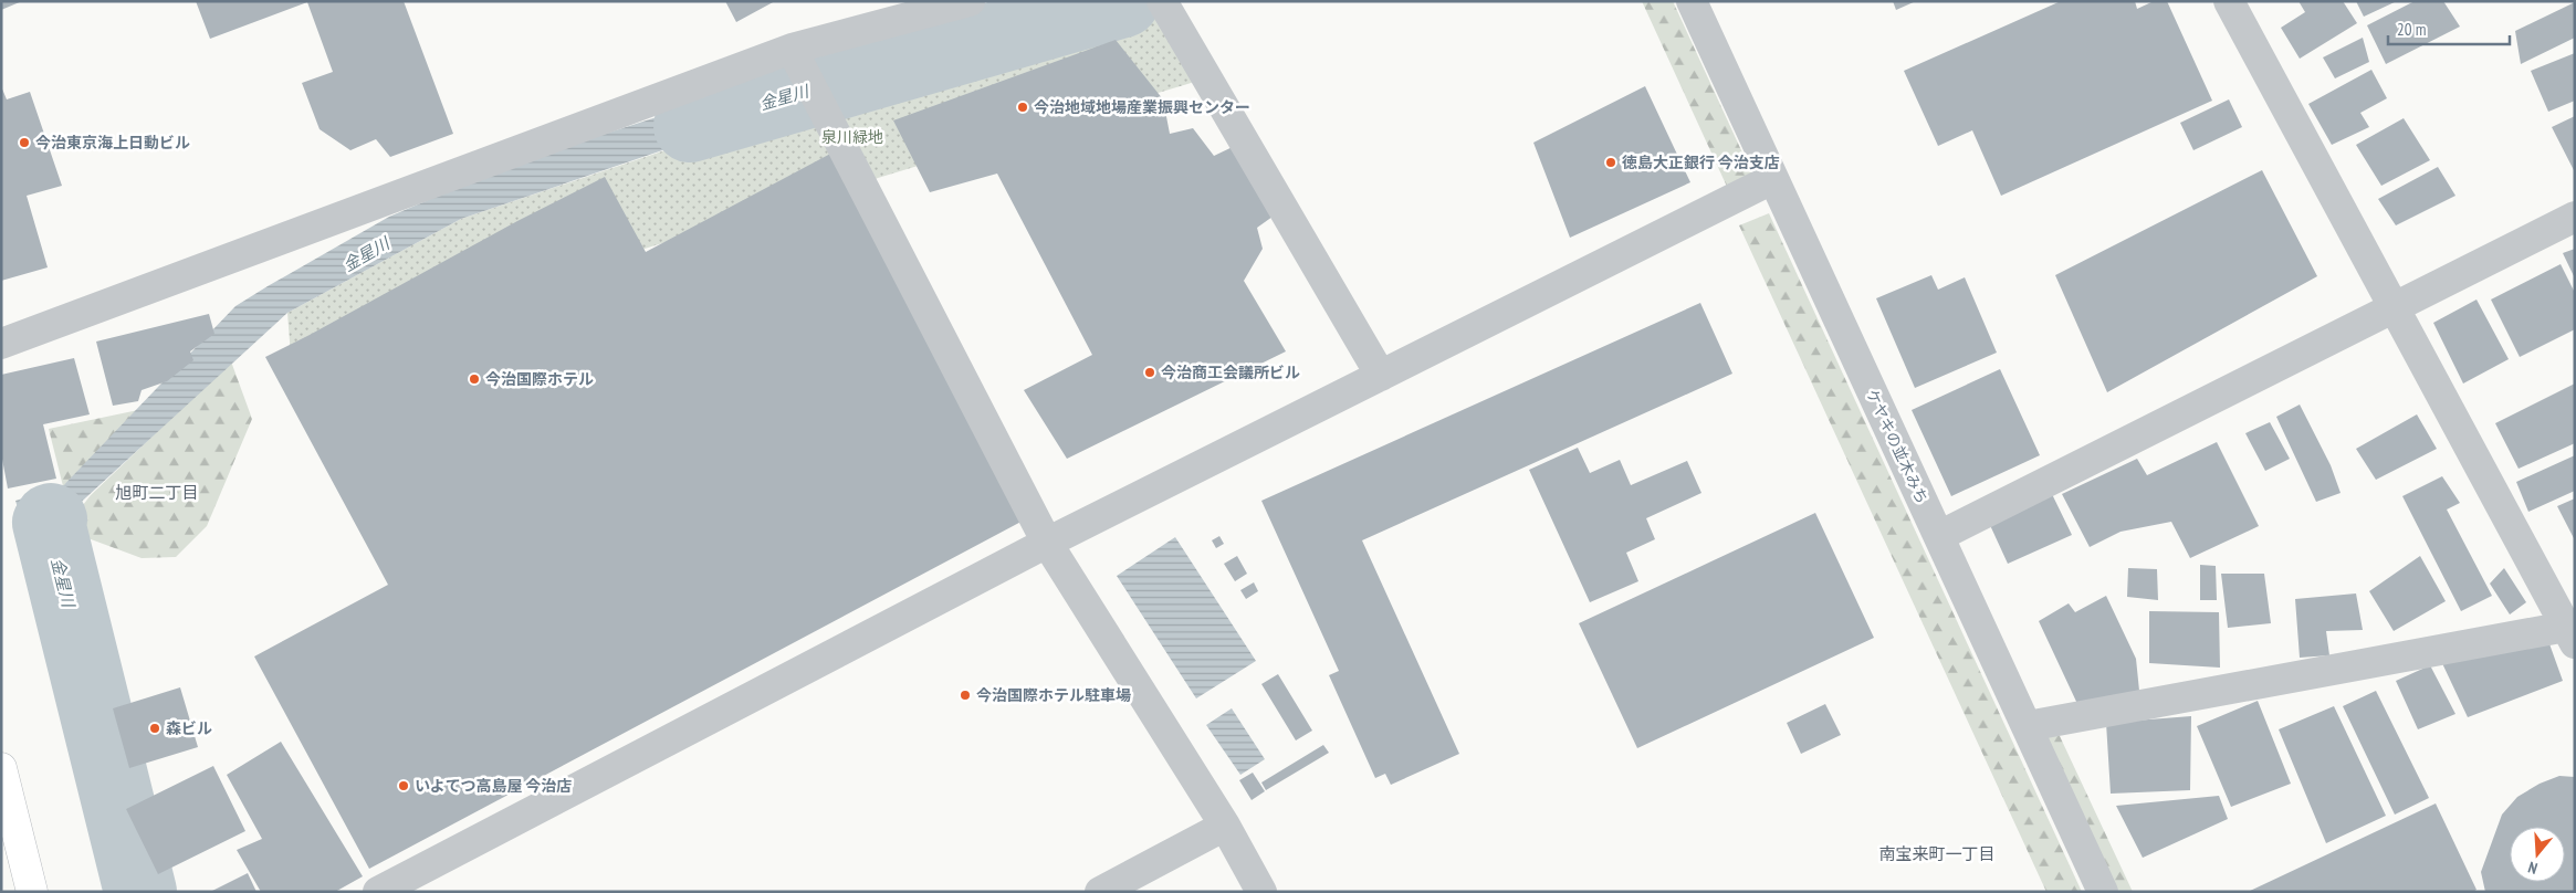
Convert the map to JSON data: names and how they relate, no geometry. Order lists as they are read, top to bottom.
{
  "streets": {
    "street": ["ケヤキの並木みち"]
  },
  "districts": ["旭町二丁目", "南宝来町一丁目"],
  "water": ["金星川"],
  "parks": ["泉川緑地"],
  "places": [
    "今治地域地場産業振興センター",
    "今治東京海上日動ビル",
    "徳島大正銀行 今治支店",
    "今治商工会議所ビル",
    "今治国際ホテル",
    "今治国際ホテル駐車場",
    "森ビル",
    "いよてつ高島屋 今治店"
  ],
  "scale_bar": "20 m",
  "north": "bottom"
}
